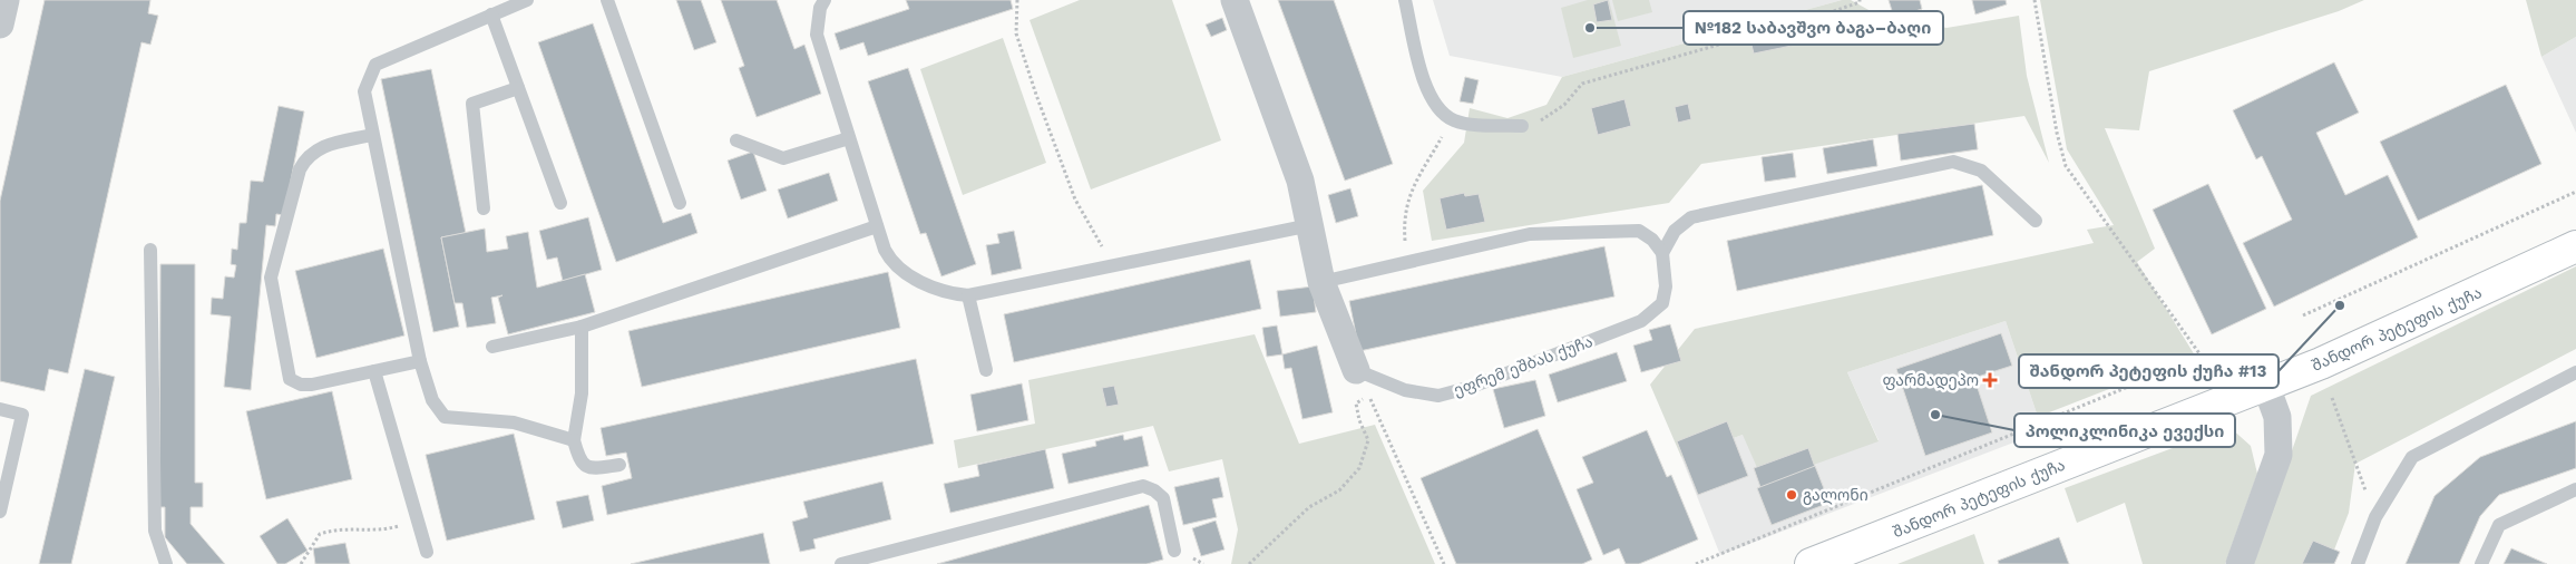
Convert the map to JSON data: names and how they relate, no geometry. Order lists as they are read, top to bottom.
{
  "streets": {
    "main road": ["შანდორ პეტეფის ქუჩა"],
    "street": ["ეფრემ ეშბას ქუჩა"]
  },
  "places": {
    "other": [
      "№182 საბავშვო ბაგა–ბაღი",
      "შანდორ პეტეფის ქუჩა #13",
      "პოლიკლინიკა ევექსი",
      "გალონი"
    ],
    "health": ["ფარმადეპო"]
  }
}
